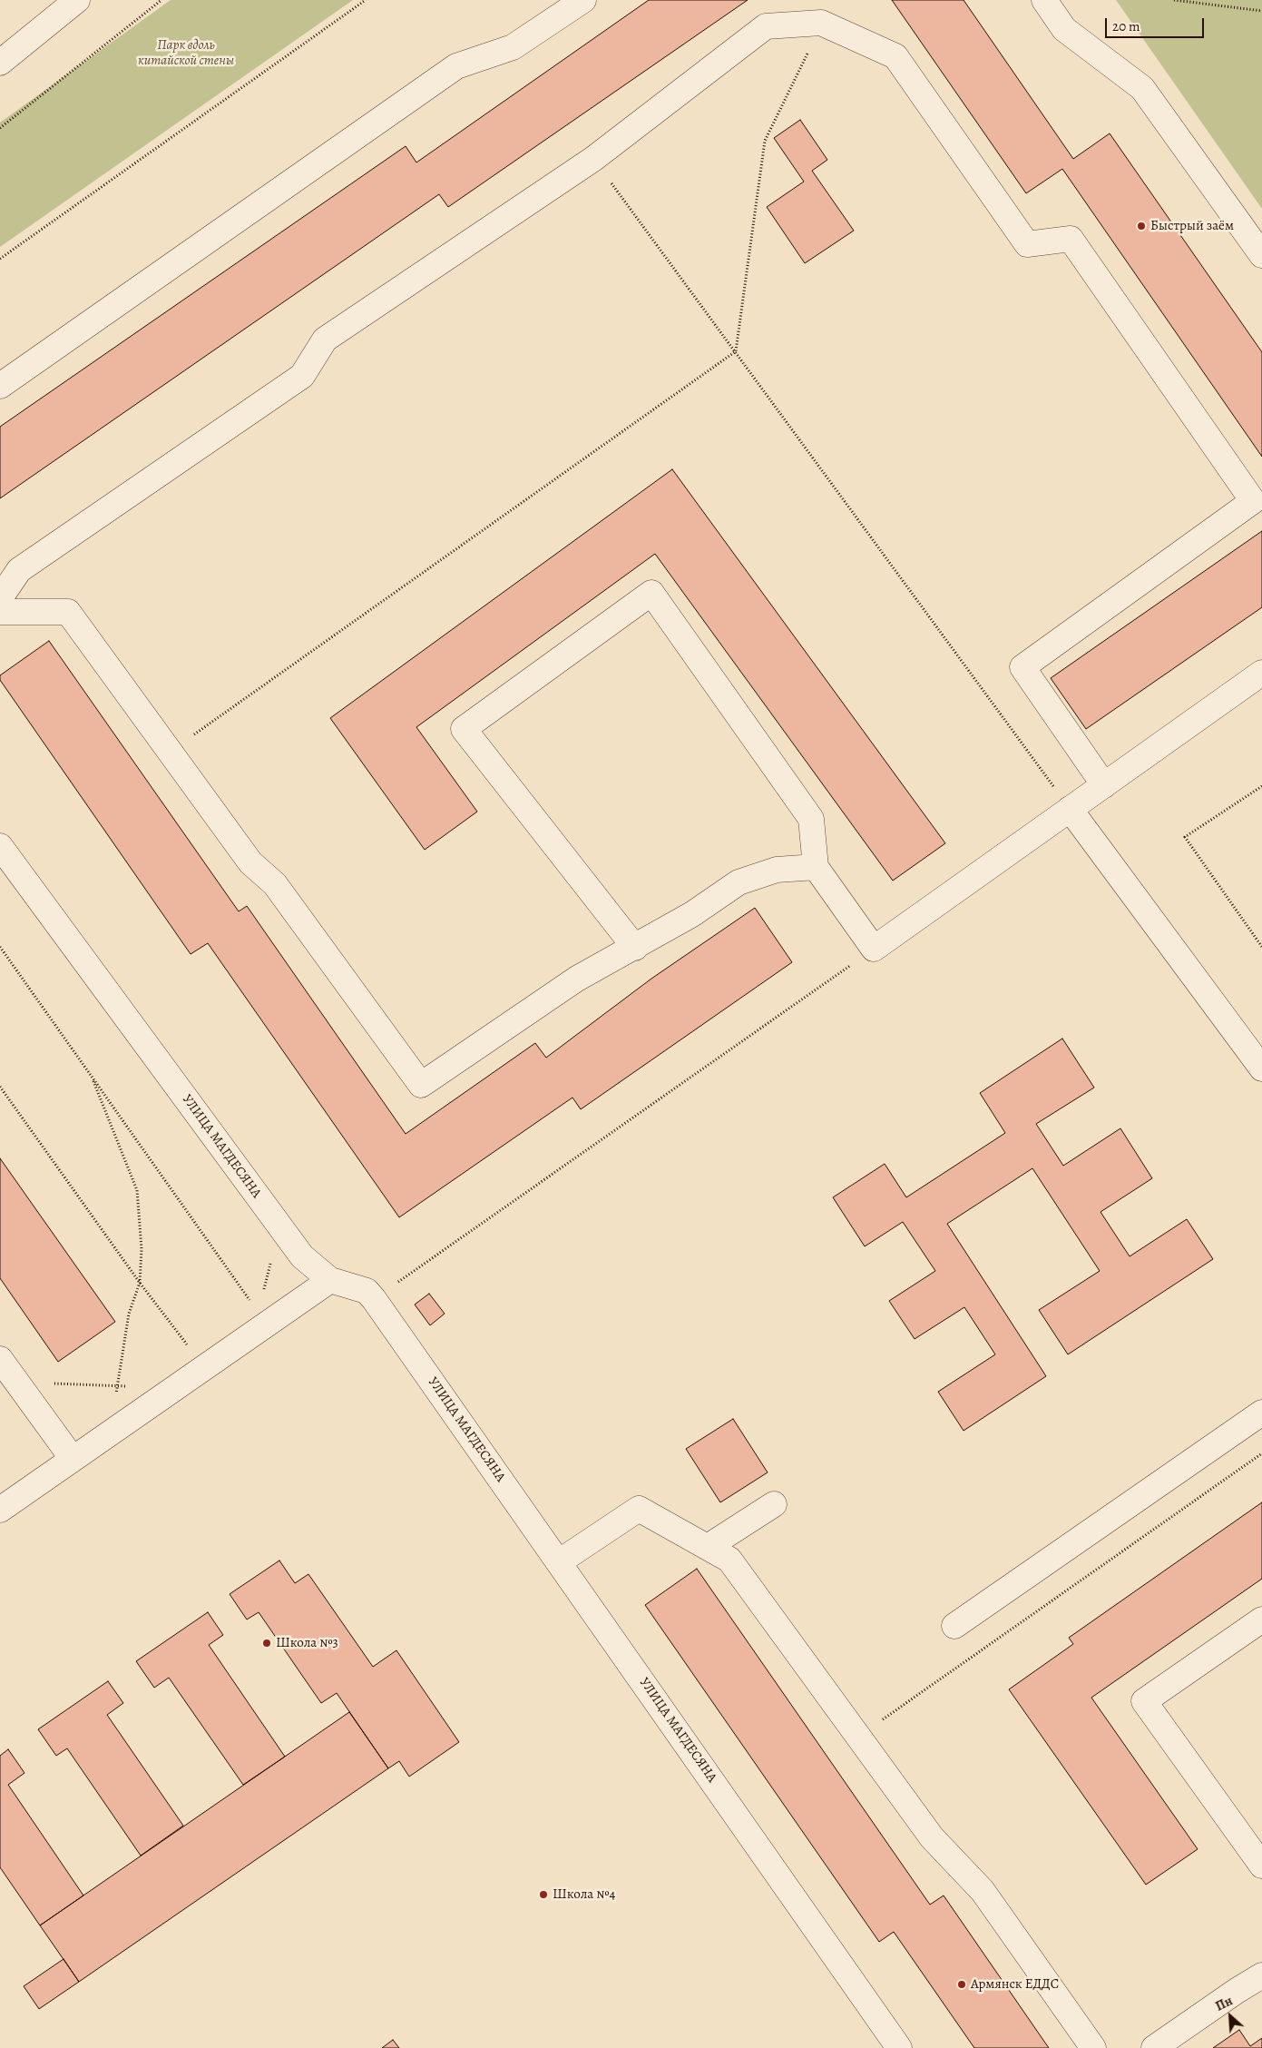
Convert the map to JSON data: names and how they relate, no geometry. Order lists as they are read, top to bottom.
{
  "streets": {
    "street": ["УЛИЦА МАГДЕСЯНА"]
  },
  "parks": ["Парк вдоль китайской стены"],
  "places": [
    "Быстрый заём",
    "Школа №3",
    "Школа №4",
    "Армянск ЕДДС"
  ],
  "scale_bar": "20 m",
  "north": "top left"
}
